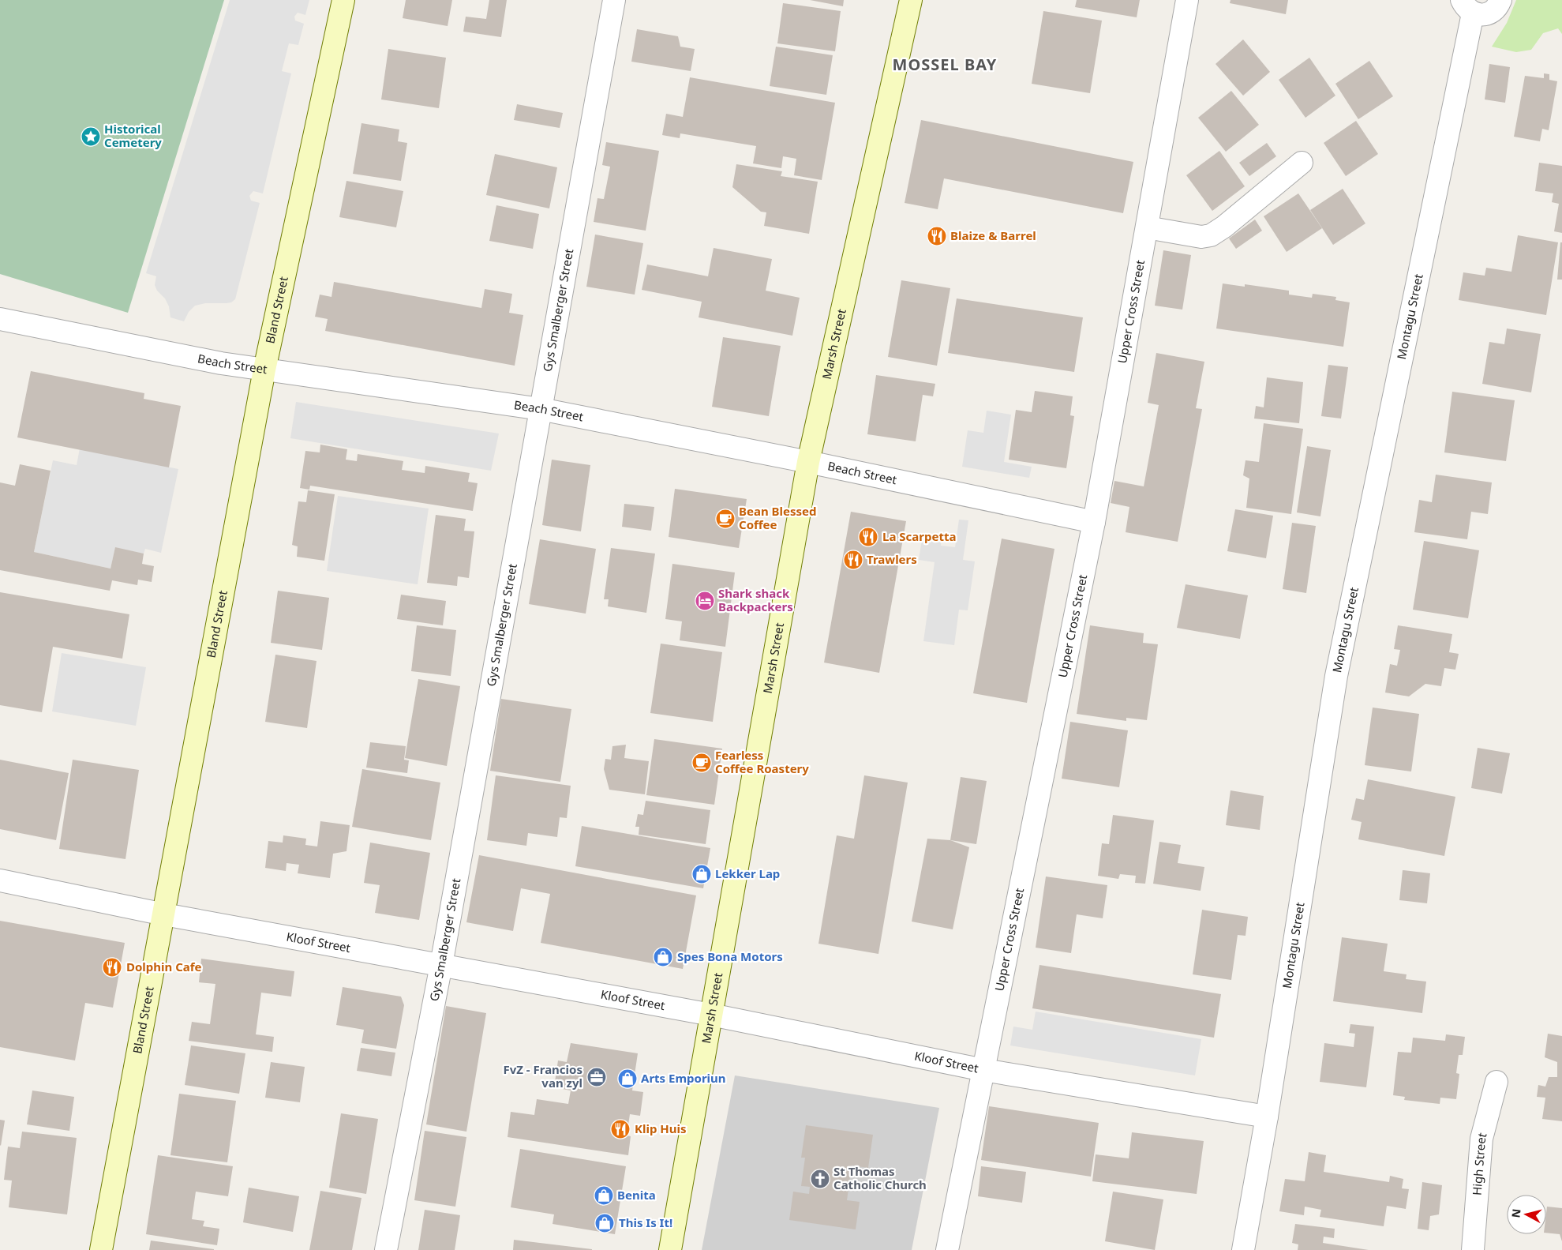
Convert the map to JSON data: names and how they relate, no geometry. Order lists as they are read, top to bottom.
{
  "streets": {
    "street": [
      "Bland Street",
      "Gys Smalberger Street",
      "Upper Cross Street",
      "Montagu Street",
      "Marsh Street",
      "Beach Street",
      "Kloof Street",
      "High Street"
    ]
  },
  "crossings": [
    ["Bland Street", "Beach Street"],
    ["Bland Street", "Kloof Street"],
    ["Gys Smalberger Street", "Beach Street"],
    ["Gys Smalberger Street", "Kloof Street"],
    ["Upper Cross Street", "Beach Street"],
    ["Upper Cross Street", "Kloof Street"],
    ["Montagu Street", "Kloof Street"],
    ["Marsh Street", "Beach Street"],
    ["Marsh Street", "Kloof Street"]
  ],
  "districts": ["MOSSEL BAY"],
  "places": {
    "place": ["Historical Cemetery"],
    "restaurant": [
      "Blaize & Barrel",
      "La Scarpetta",
      "Trawlers",
      "Dolphin Cafe",
      "Klip Huis"
    ],
    "cafe": ["Bean Blessed Coffee", "Fearless Coffee Roastery"],
    "hotel": ["Shark shack Backpackers"],
    "shop": [
      "Lekker Lap",
      "Spes Bona Motors",
      "Arts Emporiun",
      "Benita",
      "This Is It!"
    ],
    "office": ["FvZ - Francios van zyl"],
    "church": ["St Thomas Catholic Church"]
  },
  "north": "left"
}
